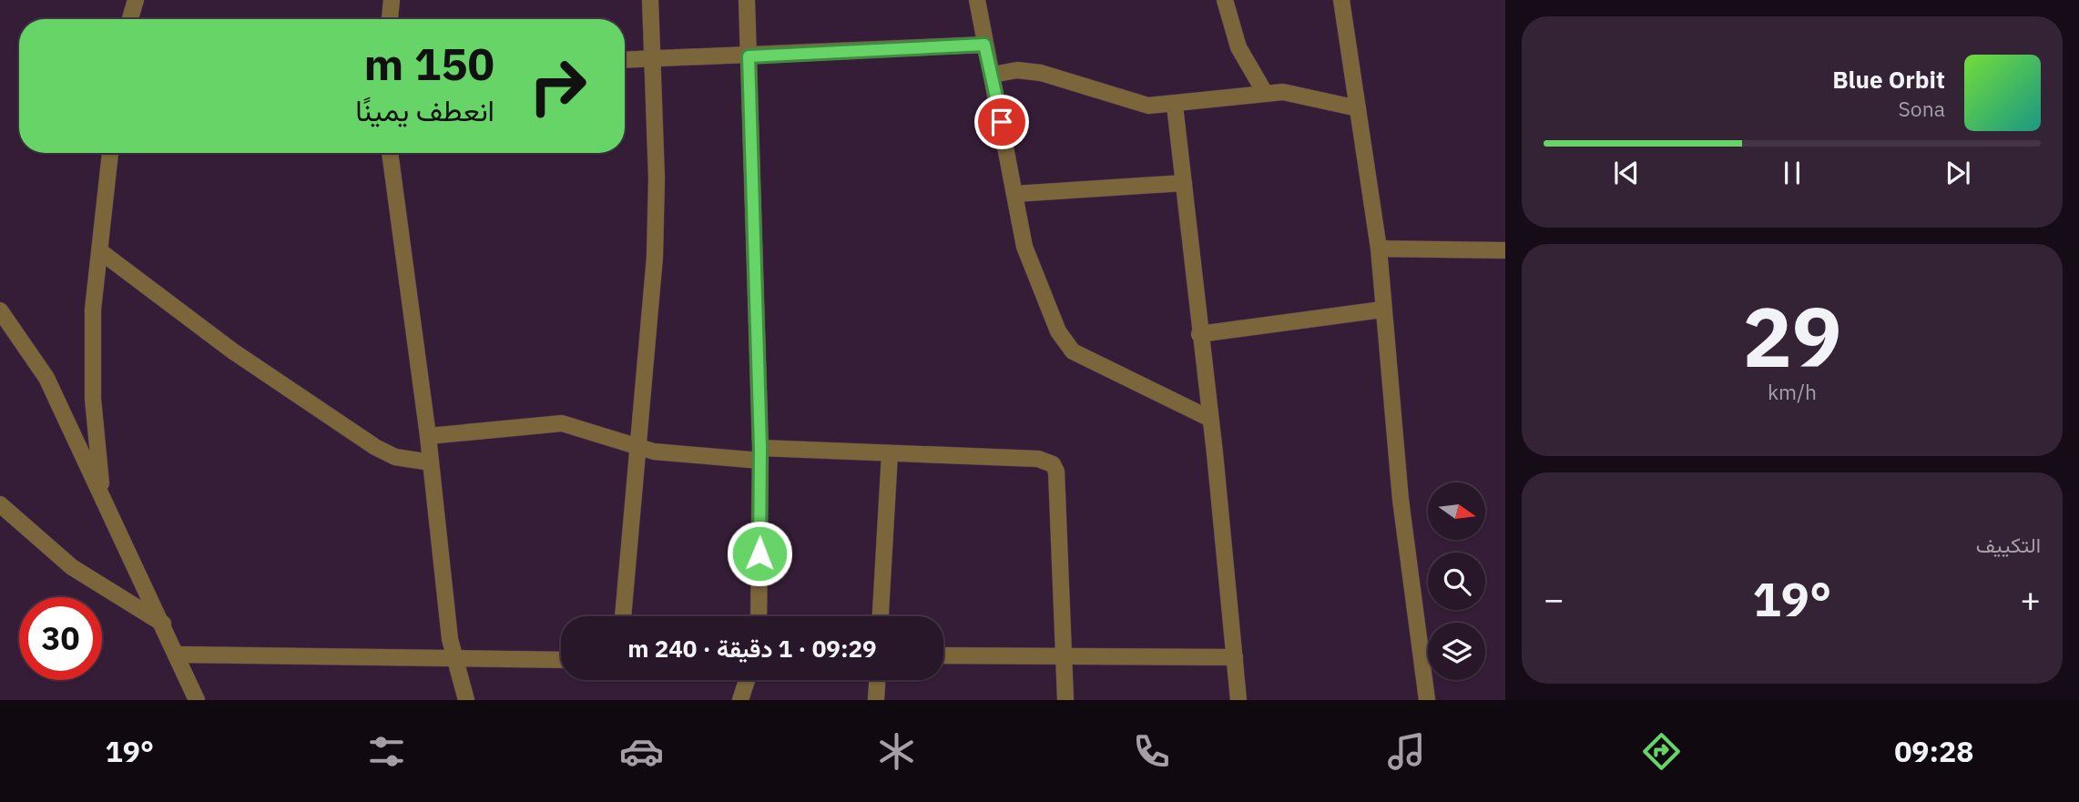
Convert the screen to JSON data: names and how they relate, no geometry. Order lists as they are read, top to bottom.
{
  "north": "right",
  "page": {
    "turn": ["150 m", "انعطف يمينًا"],
    "song": ["Blue Orbit", "Sona"],
    "tile": [
      ["29", "km/h"],
      "التكييف"
    ],
    "heat": ["−", "19°", "+"],
    "limit": "30",
    "trip": "09:29 · 1 دقيقة · 240 m",
    "tabs": ["09:28", "19°"]
  }
}
